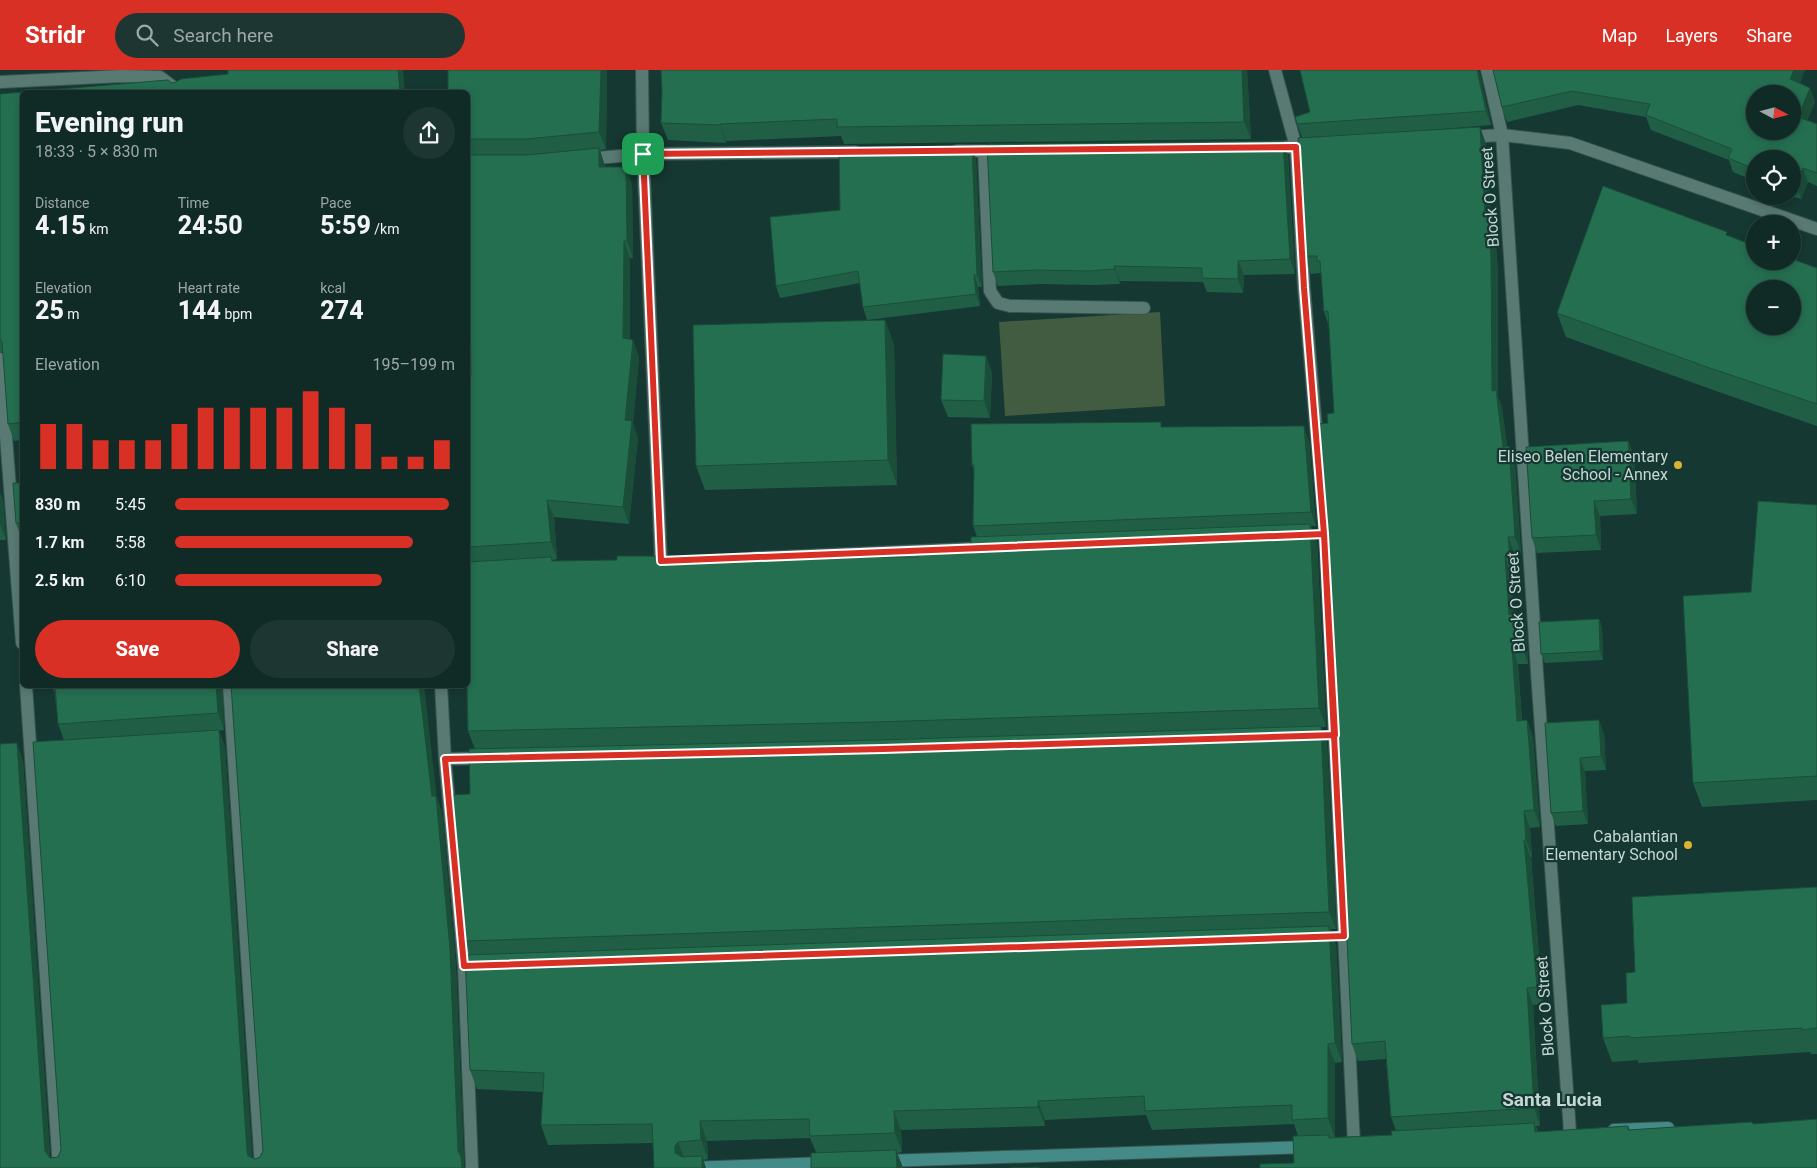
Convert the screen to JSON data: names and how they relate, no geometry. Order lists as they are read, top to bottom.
{
  "streets": {
    "street": ["Block O Street"]
  },
  "districts": ["Santa Lucia"],
  "places": ["Eliseo Belen Elementary School - Annex", "Cabalantian Elementary School"],
  "north": "right",
  "page": {
    "header": "Stridr",
    "search": "Search here",
    "nav": ["Map", "Layers", "Share"],
    "map_buttons": ["+", "−"],
    "heading": ["Evening run", "18:33 · 5 × 830 m"],
    "stats": [
      ["Distance", "4.15 km"],
      ["Time", "24:50"],
      ["Pace", "5:59 /km"],
      ["Elevation", "25 m"],
      ["Heart rate", "144 bpm"],
      ["kcal", "274"]
    ],
    "chart": ["Elevation", "195–199 m"],
    "list": [
      {
        "name": "830 m",
        "note": "5:45"
      },
      {
        "name": "1.7 km",
        "note": "5:58"
      },
      {
        "name": "2.5 km",
        "note": "6:10"
      }
    ],
    "buttons": ["Save", "Share"]
  }
}
